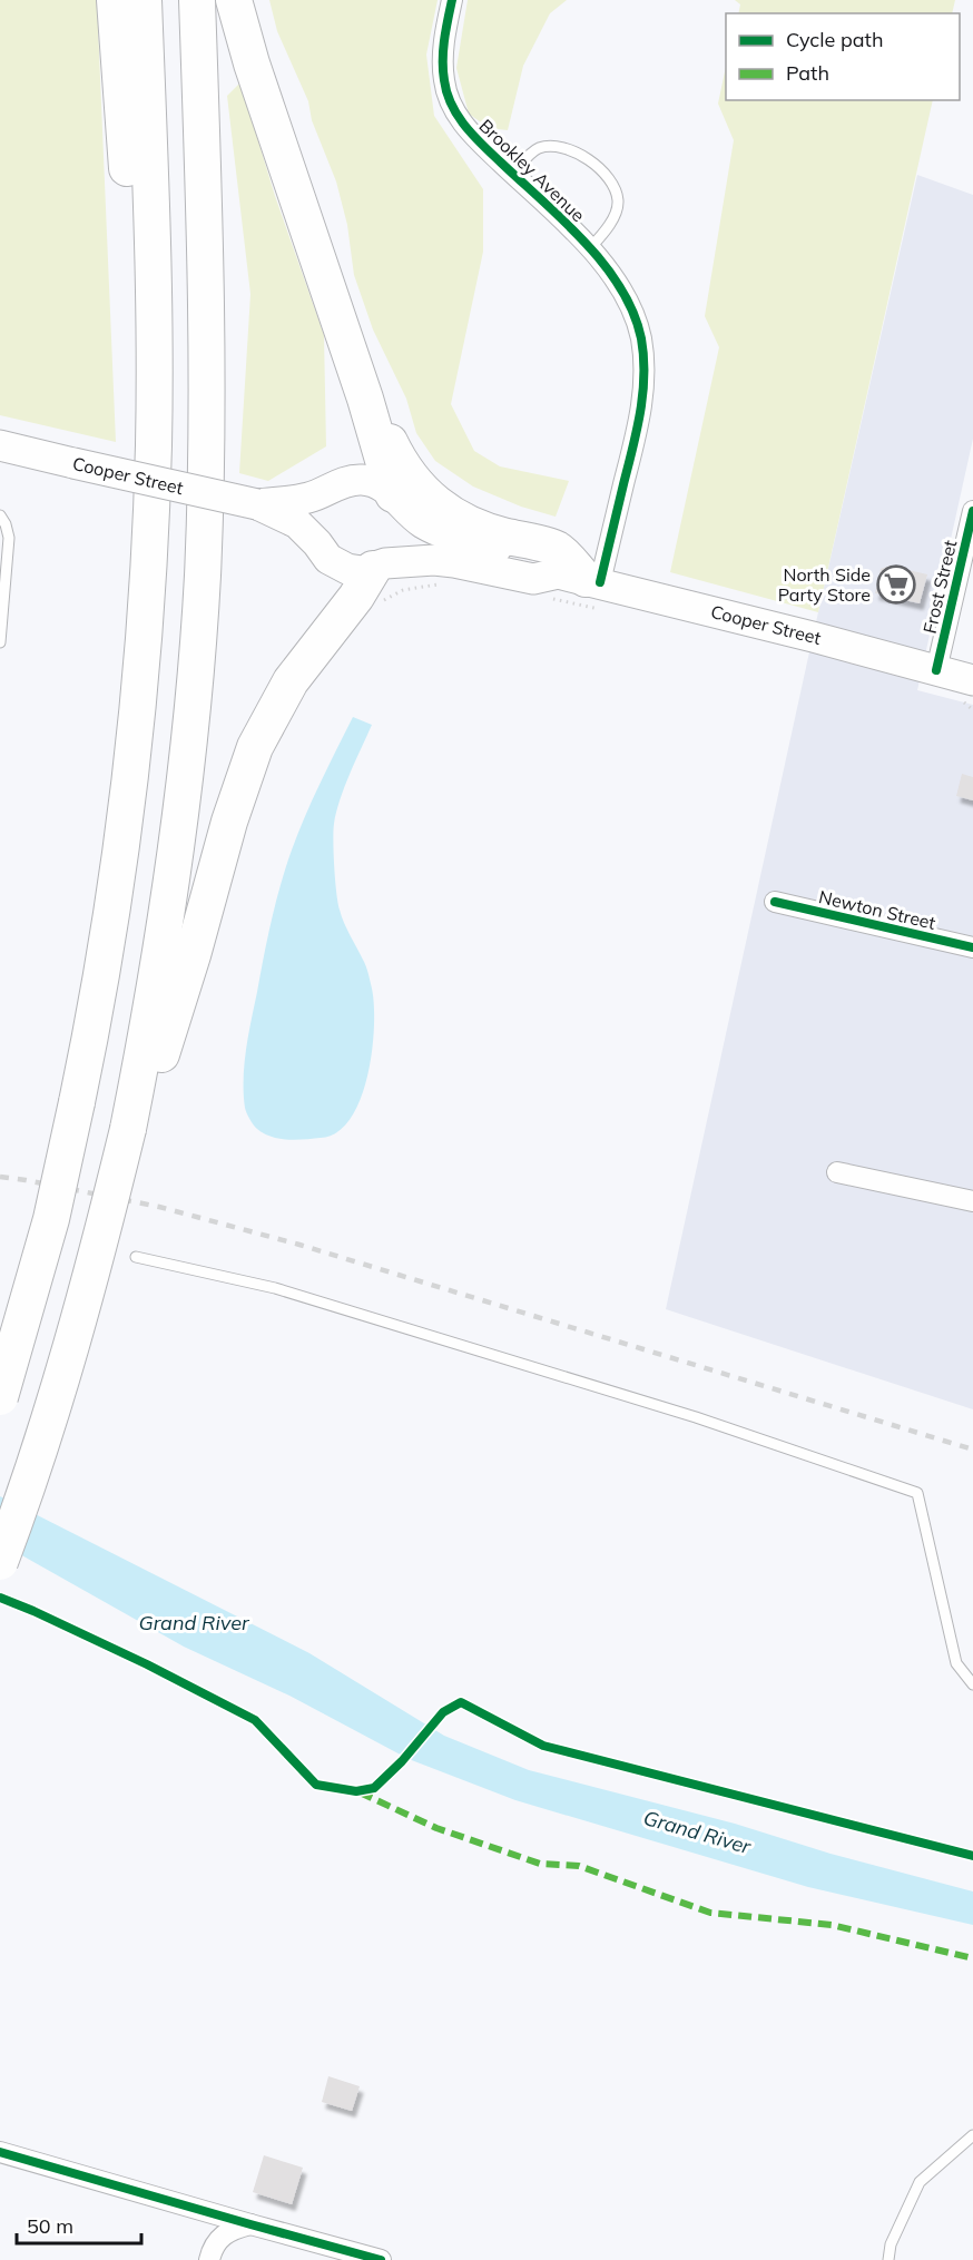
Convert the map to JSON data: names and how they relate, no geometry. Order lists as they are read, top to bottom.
{
  "streets": {
    "main road": ["Cooper Street"],
    "street": ["Brookley Avenue", "Frost Street", "Newton Street"]
  },
  "crossings": [
    ["Brookley Avenue", "Cooper Street"],
    ["Cooper Street", "Frost Street"]
  ],
  "water": ["Grand River"],
  "places": {
    "supermarket": ["North Side Party Store"]
  },
  "legend": ["Cycle path", "Path"],
  "scale_bar": "50 m"
}
